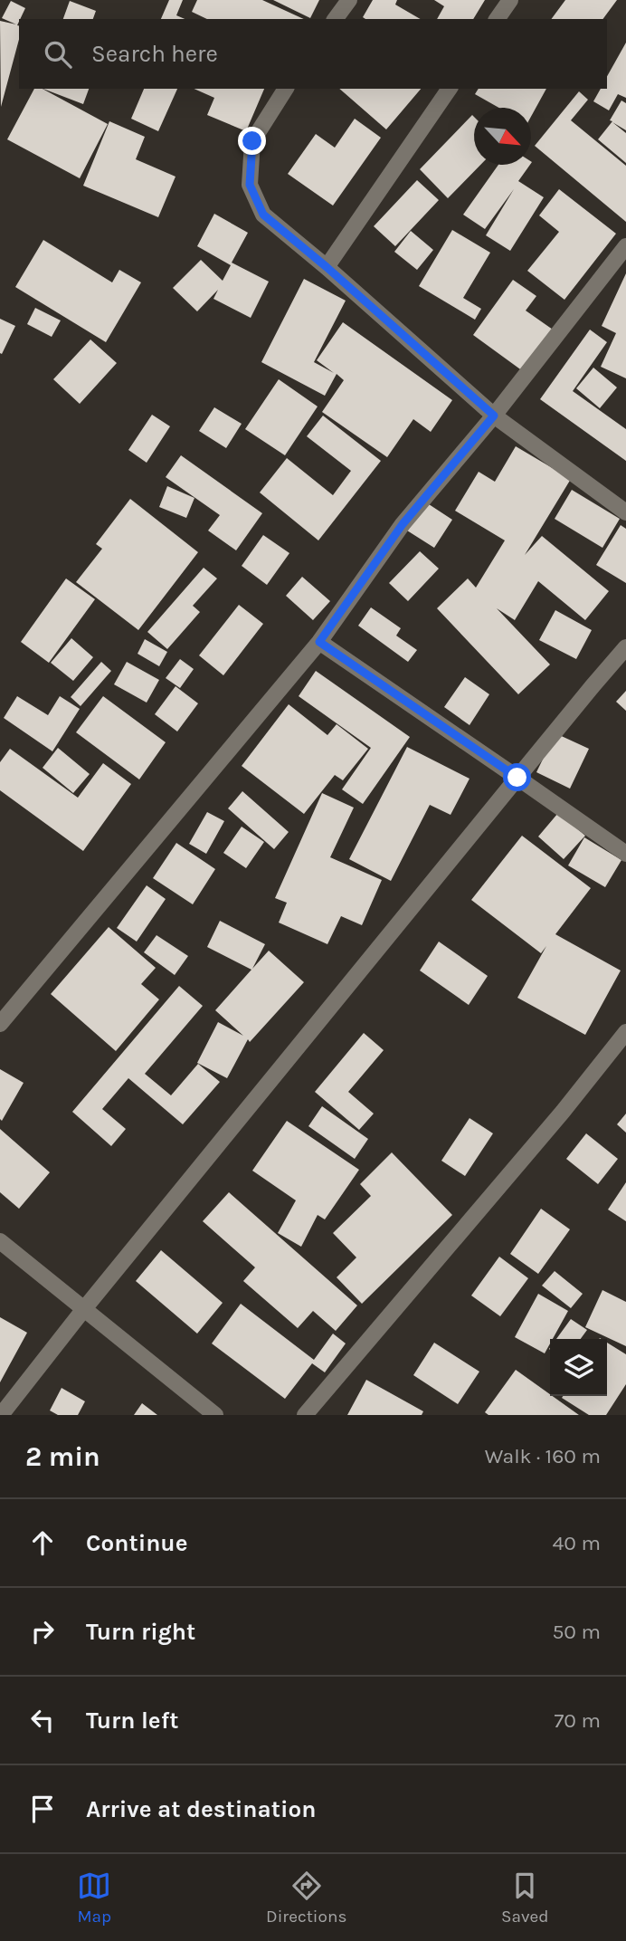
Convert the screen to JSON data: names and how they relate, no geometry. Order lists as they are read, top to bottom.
{
  "north": "bottom right",
  "page": {
    "search": "Search here",
    "heading": ["2 min", "Walk · 160 m"],
    "list": [
      ["Continue", "40 m"],
      ["Turn right", "50 m"],
      ["Turn left", "70 m"],
      "Arrive at destination"
    ],
    "nav": ["Map", "Directions", "Saved"]
  }
}
